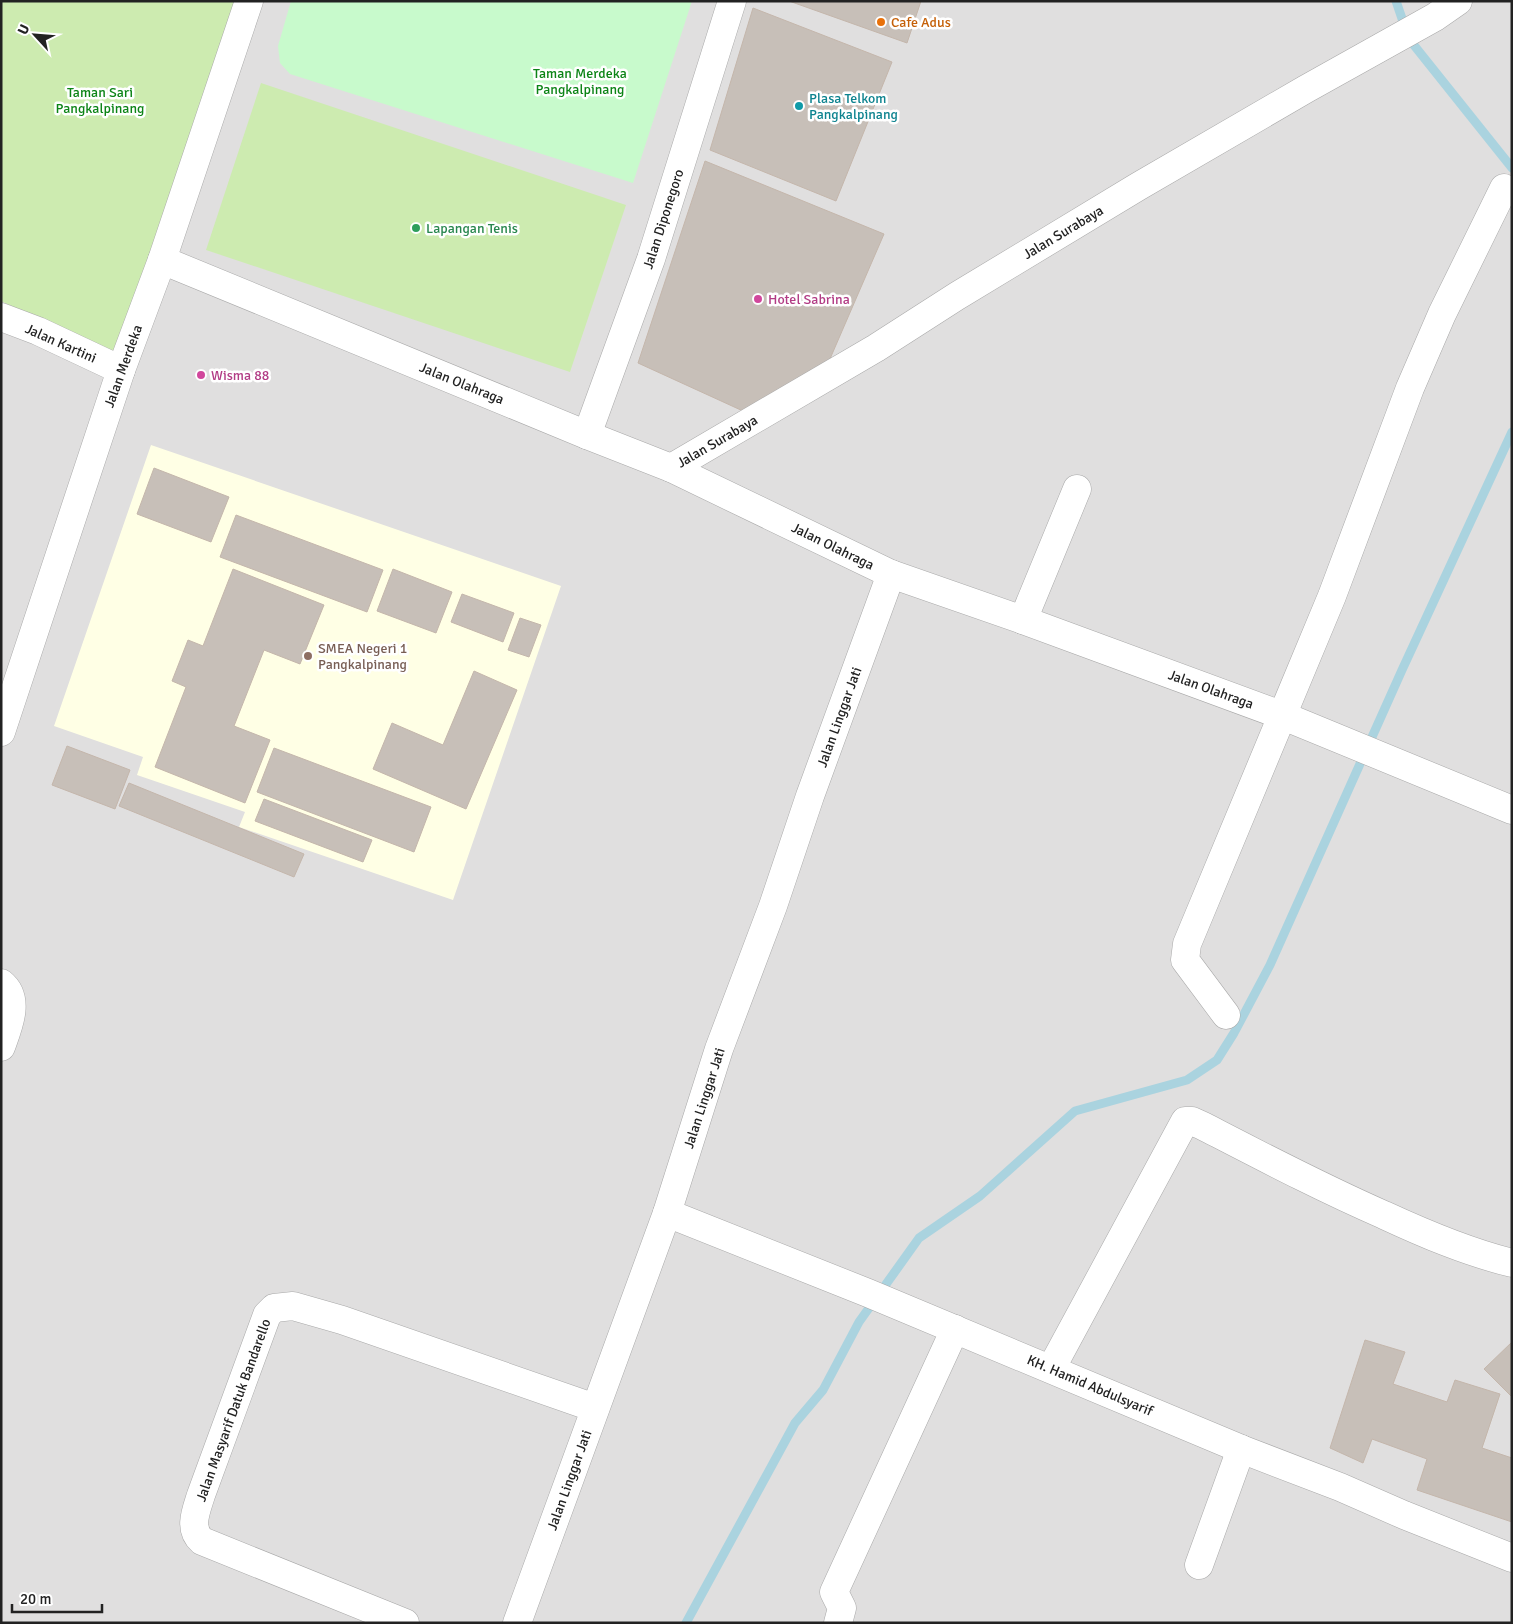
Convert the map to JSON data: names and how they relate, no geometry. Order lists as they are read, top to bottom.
{
  "streets": {
    "street": [
      "Jalan Diponegoro",
      "Jalan Surabaya",
      "Jalan Kartini",
      "Jalan Merdeka",
      "Jalan Olahraga",
      "Jalan Linggar Jati",
      "KH. Hamid Abdulsyarif",
      "Jalan Masyarif Datuk Bandarello"
    ]
  },
  "crossings": [
    ["Jalan Diponegoro", "Jalan Olahraga"],
    ["Jalan Surabaya", "Jalan Olahraga"],
    ["Jalan Kartini", "Jalan Merdeka"],
    ["Jalan Merdeka", "Jalan Olahraga"],
    ["Jalan Olahraga", "Jalan Linggar Jati"],
    ["Jalan Linggar Jati", "KH. Hamid Abdulsyarif"],
    ["Jalan Linggar Jati", "Jalan Masyarif Datuk Bandarello"]
  ],
  "parks": ["Taman Merdeka Pangkalpinang", "Taman Sari Pangkalpinang"],
  "places": [
    "Cafe Adus",
    "Plasa Telkom Pangkalpinang",
    "Lapangan Tenis",
    "Hotel Sabrina",
    "Wisma 88",
    "SMEA Negeri 1 Pangkalpinang"
  ],
  "scale_bar": "20 m",
  "north": "top left"
}
